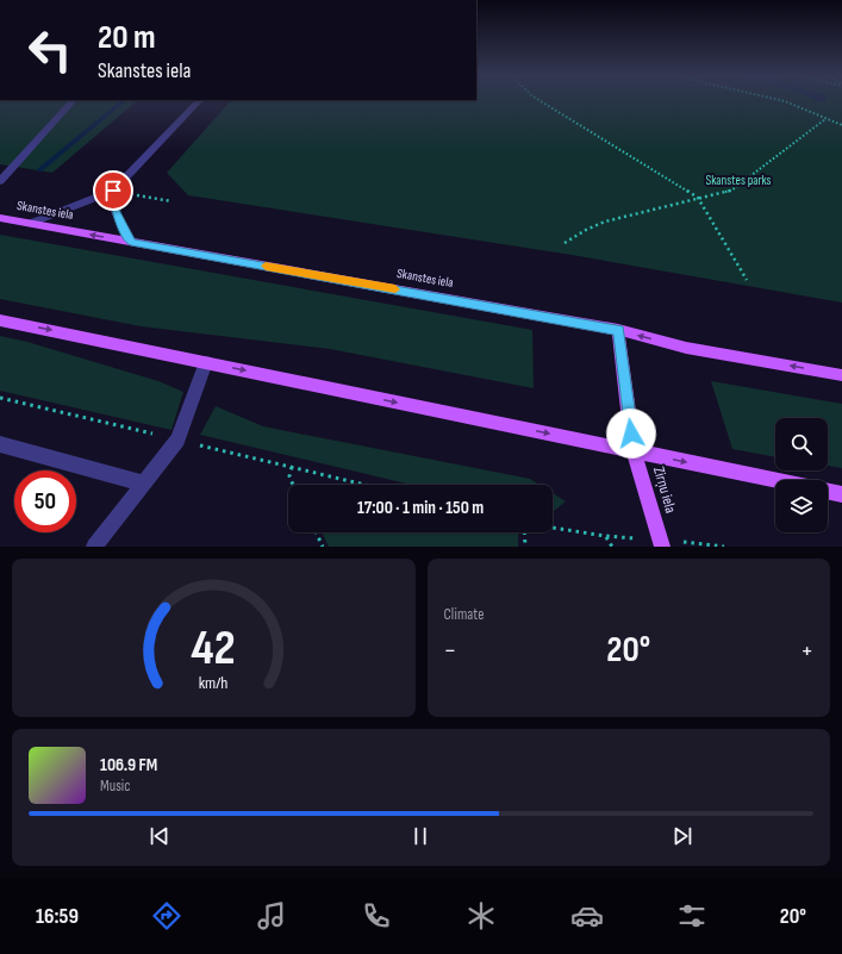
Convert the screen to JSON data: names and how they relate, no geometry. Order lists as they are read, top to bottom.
{
  "streets": {
    "main road": ["Skanstes iela", "Zirņu iela"]
  },
  "crossings": [
    ["Skanstes iela", "Zirņu iela"]
  ],
  "parks": ["Skanstes parks"],
  "page": {
    "turn": ["20 m", "Skanstes iela"],
    "limit": "50",
    "trip": "17:00 · 1 min · 150 m",
    "tile": "Climate",
    "heat": ["−", "20°", "+"],
    "song": ["106.9 FM", "Music"],
    "tabs": ["16:59", "20°"],
    "gauge": ["42", "km/h"]
  }
}
